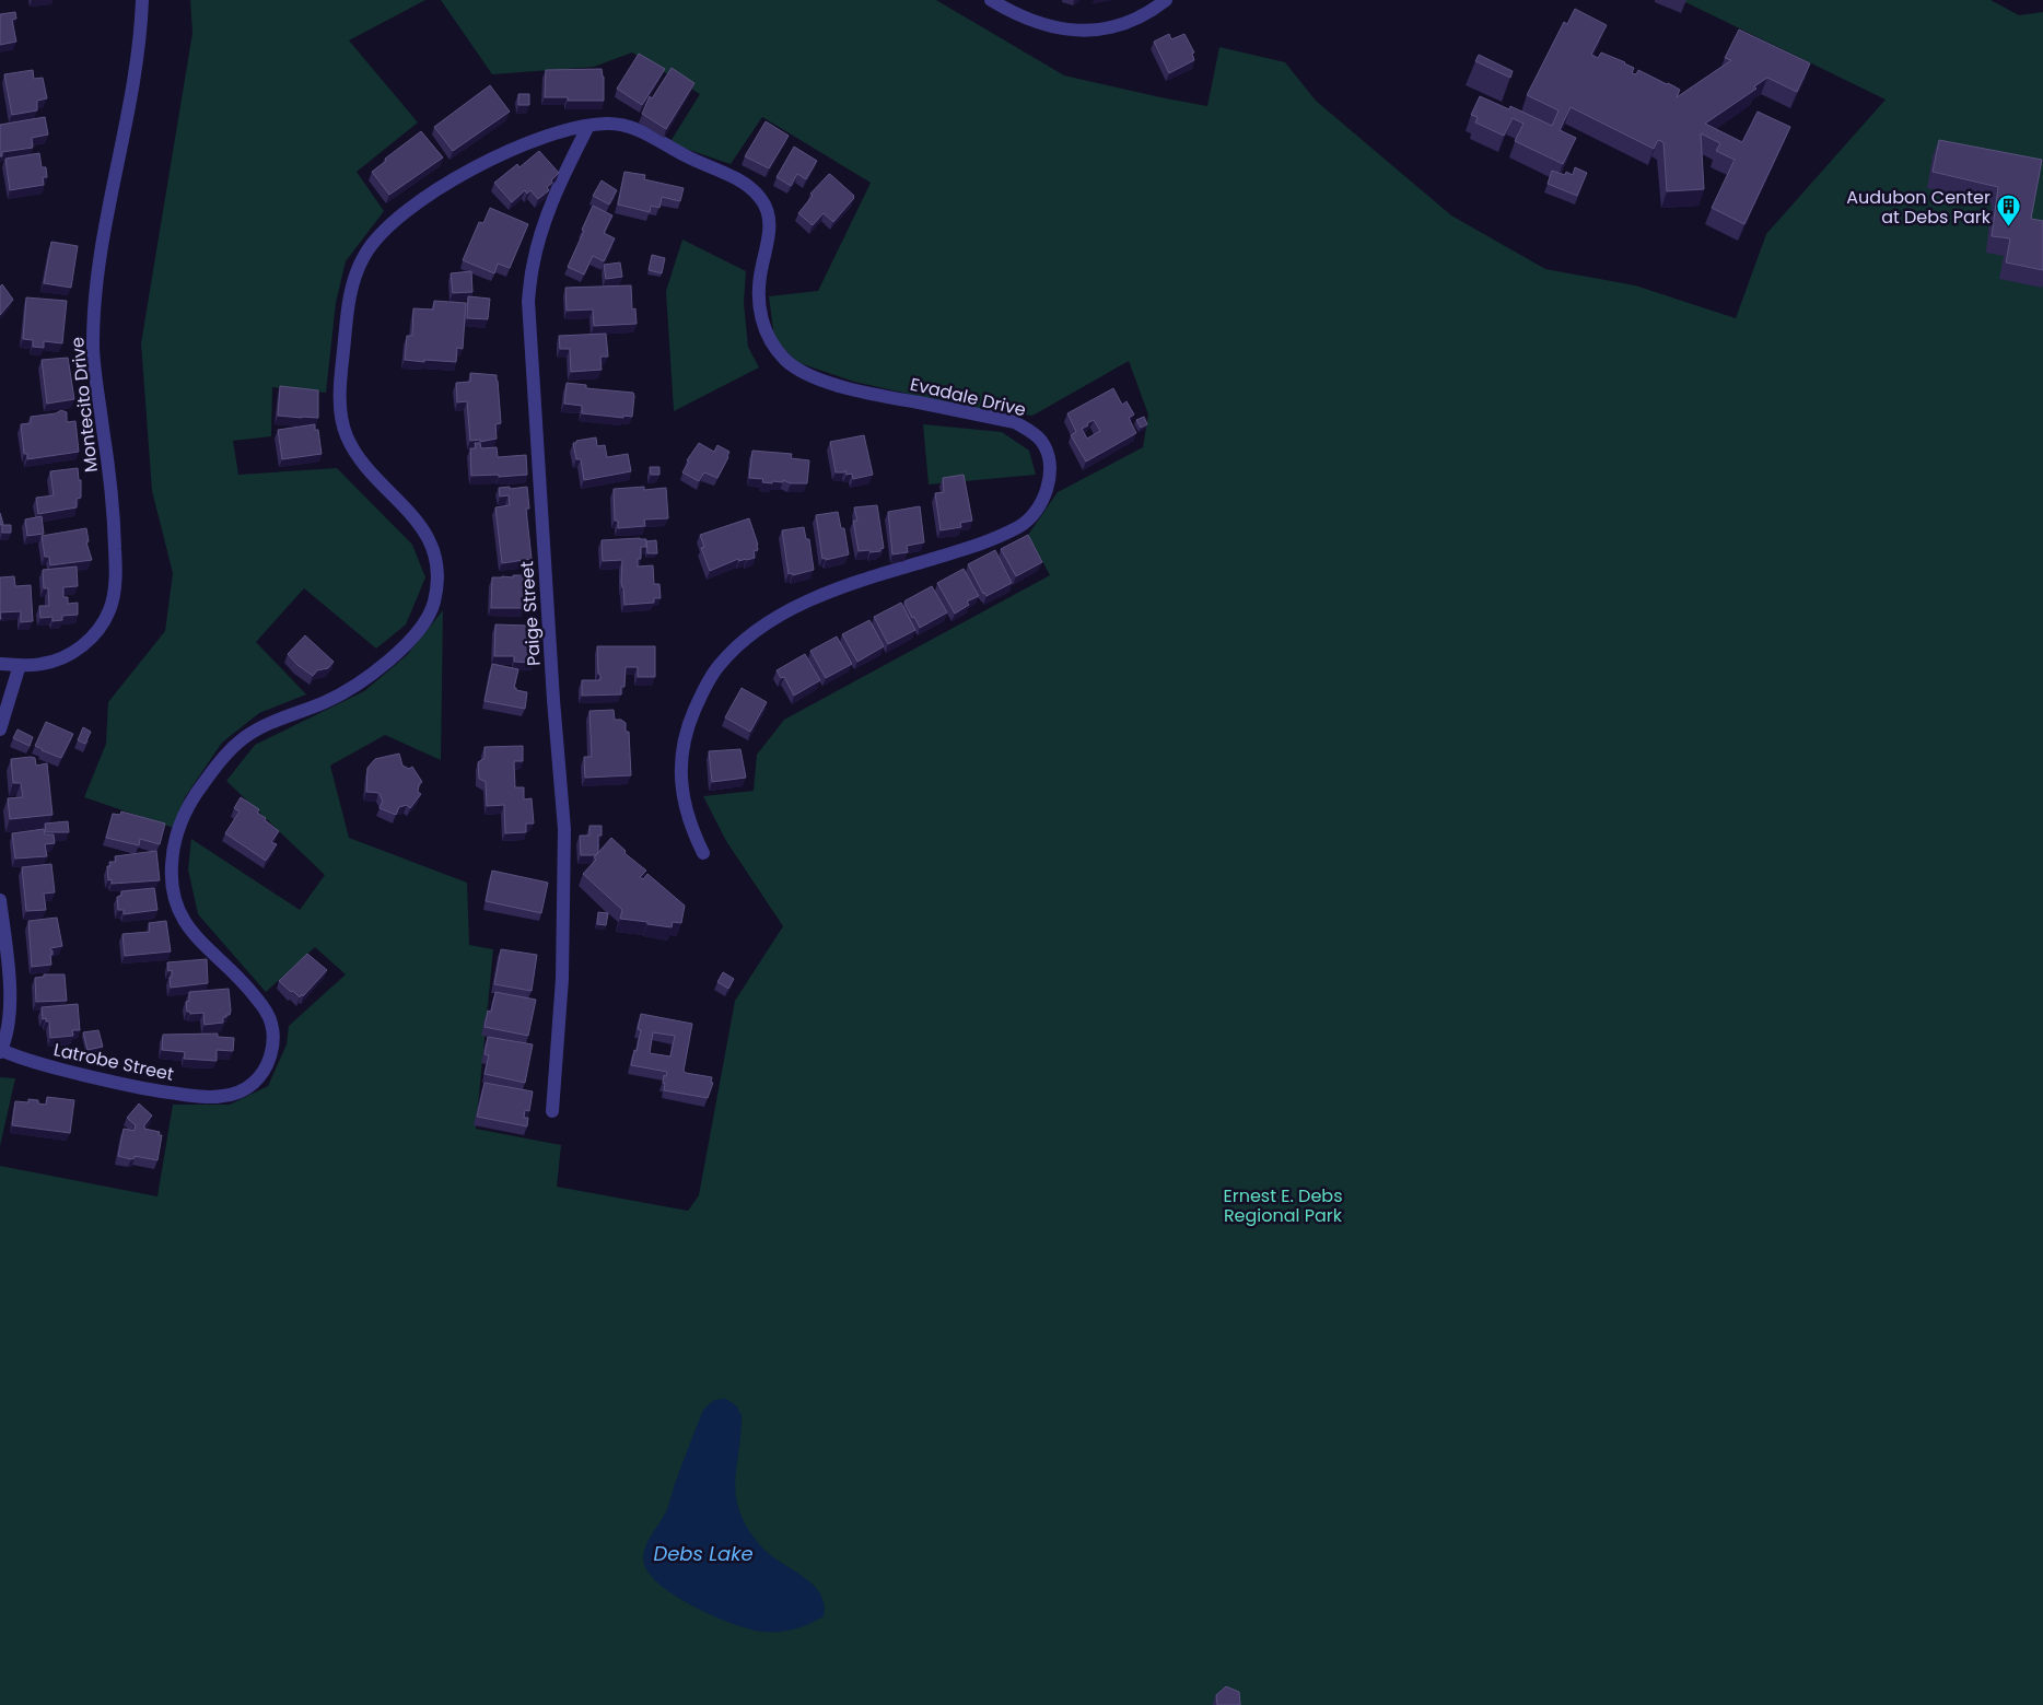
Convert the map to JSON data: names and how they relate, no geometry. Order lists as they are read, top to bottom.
{
  "streets": {
    "street": [
      "Evadale Drive",
      "Montecito Drive",
      "Paige Street",
      "Latrobe Street"
    ]
  },
  "crossings": [
    ["Evadale Drive", "Paige Street"],
    ["Evadale Drive", "Latrobe Street"]
  ],
  "water": ["Debs Lake"],
  "parks": ["Ernest E. Debs Regional Park"],
  "places": {
    "building": ["Audubon Center at Debs Park"]
  }
}
